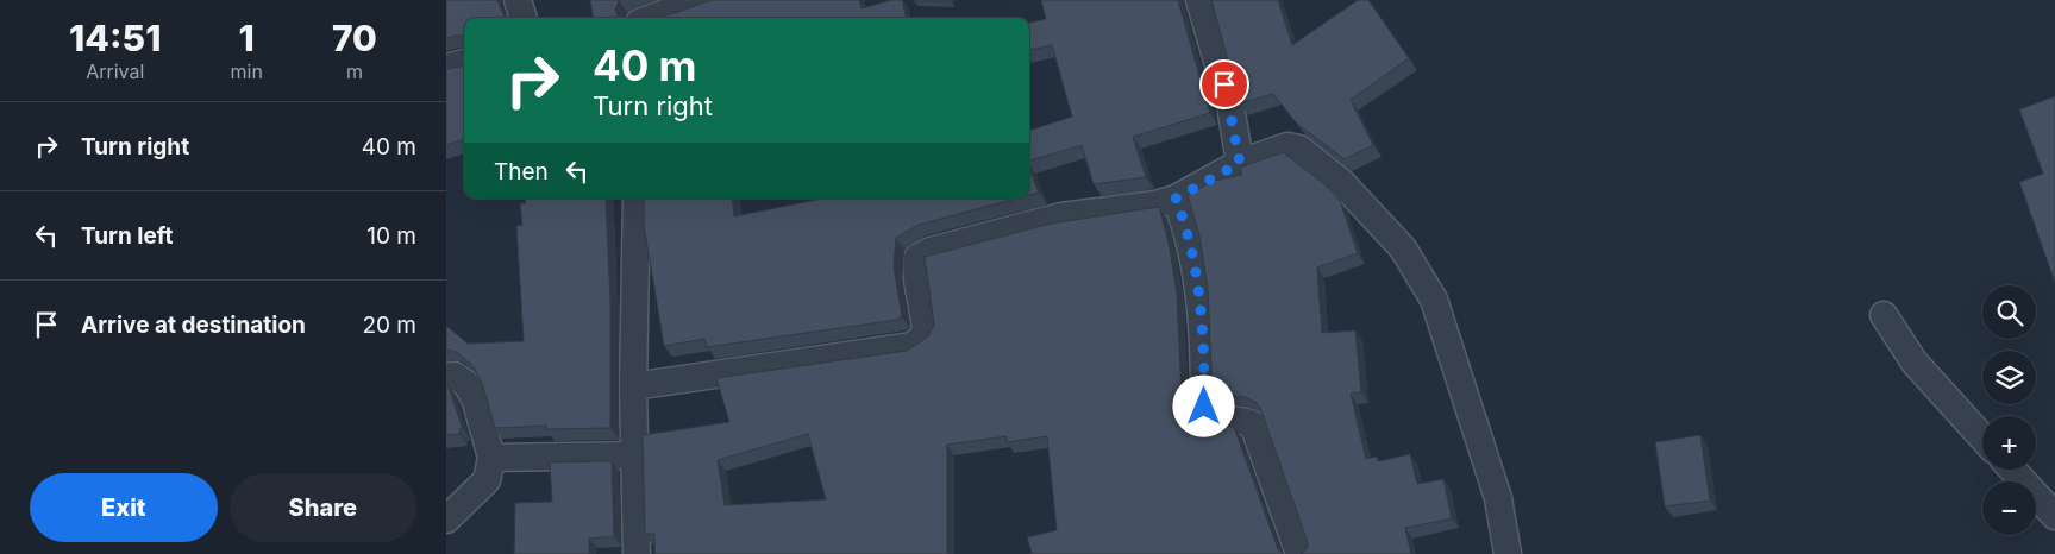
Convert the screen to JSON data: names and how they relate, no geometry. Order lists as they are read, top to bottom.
{
  "page": {
    "eta": [
      "14:51",
      "Arrival",
      "1",
      "min",
      "70",
      "m"
    ],
    "turn": ["40 m", "Turn right"],
    "list": [
      {
        "name": "Turn right",
        "value": "40 m"
      },
      {
        "name": "Turn left",
        "value": "10 m"
      },
      {
        "name": "Arrive at destination",
        "value": "20 m"
      }
    ],
    "then": "Then",
    "map_buttons": ["+", "−"],
    "buttons": ["Exit", "Share"]
  }
}
